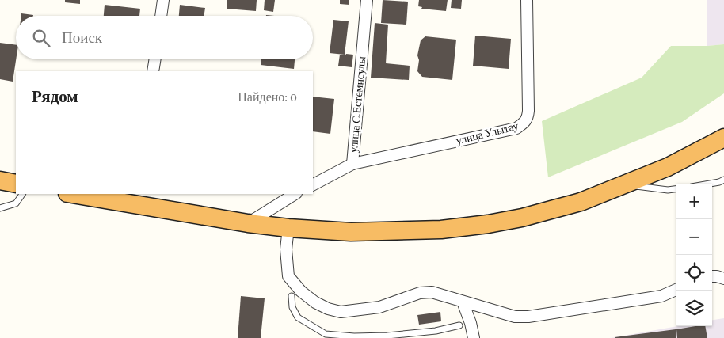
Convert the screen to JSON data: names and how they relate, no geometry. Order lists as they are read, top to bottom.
{
  "streets": {
    "street": ["улица С.Естемисулы", "улица Улытау"]
  },
  "crossings": [
    ["улица С.Естемисулы", "улица Улытау"]
  ],
  "page": {
    "search": "Поиск",
    "heading": ["Рядом", "Найдено: 0"],
    "map_buttons": ["+", "−"]
  }
}
